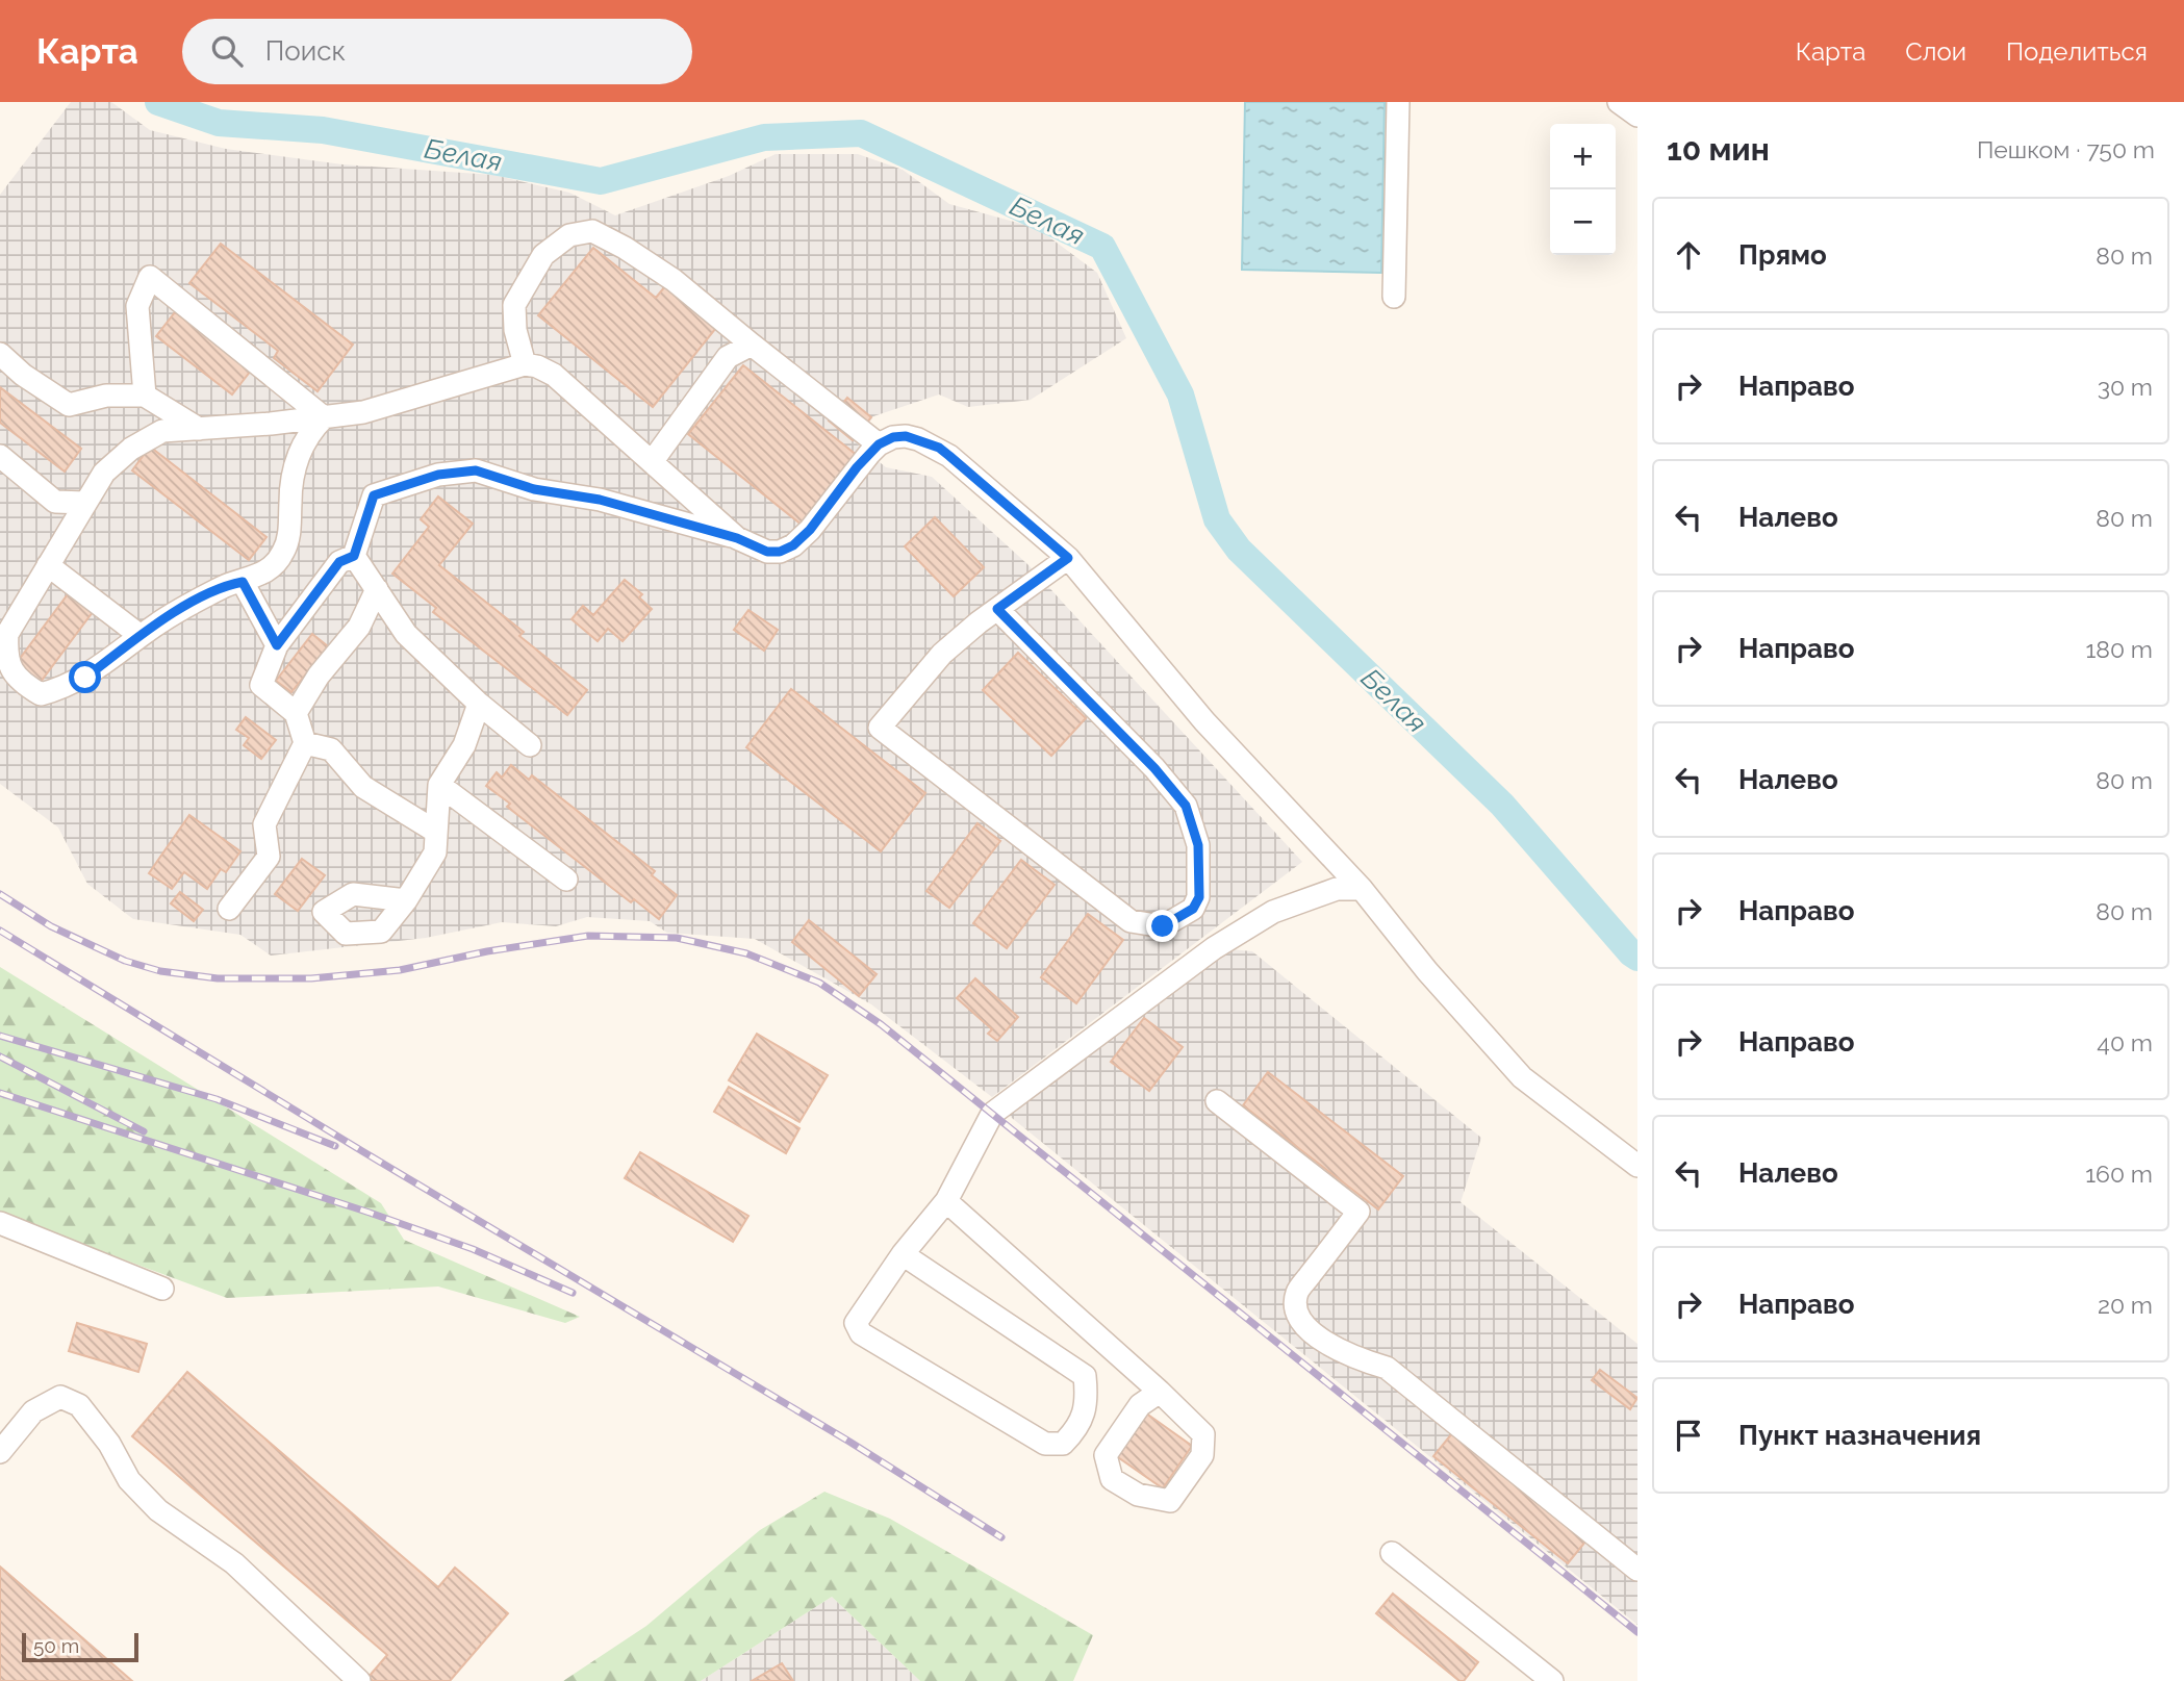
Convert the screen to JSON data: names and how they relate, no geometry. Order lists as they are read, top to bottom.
{
  "water": ["Белая"],
  "scale_bar": "50 m",
  "page": {
    "header": "Карта",
    "search": "Поиск",
    "nav": ["Карта", "Слои", "Поделиться"],
    "heading": ["10 мин", "Пешком · 750 m"],
    "map_buttons": ["+", "−"],
    "list": [
      ["Прямо", "80 m"],
      ["Направо", "30 m"],
      ["Налево", "80 m"],
      ["Направо", "180 m"],
      ["Налево", "80 m"],
      ["Направо", "80 m"],
      ["Направо", "40 m"],
      ["Налево", "160 m"],
      ["Направо", "20 m"],
      "Пункт назначения"
    ],
    "scale": "50 m"
  }
}
